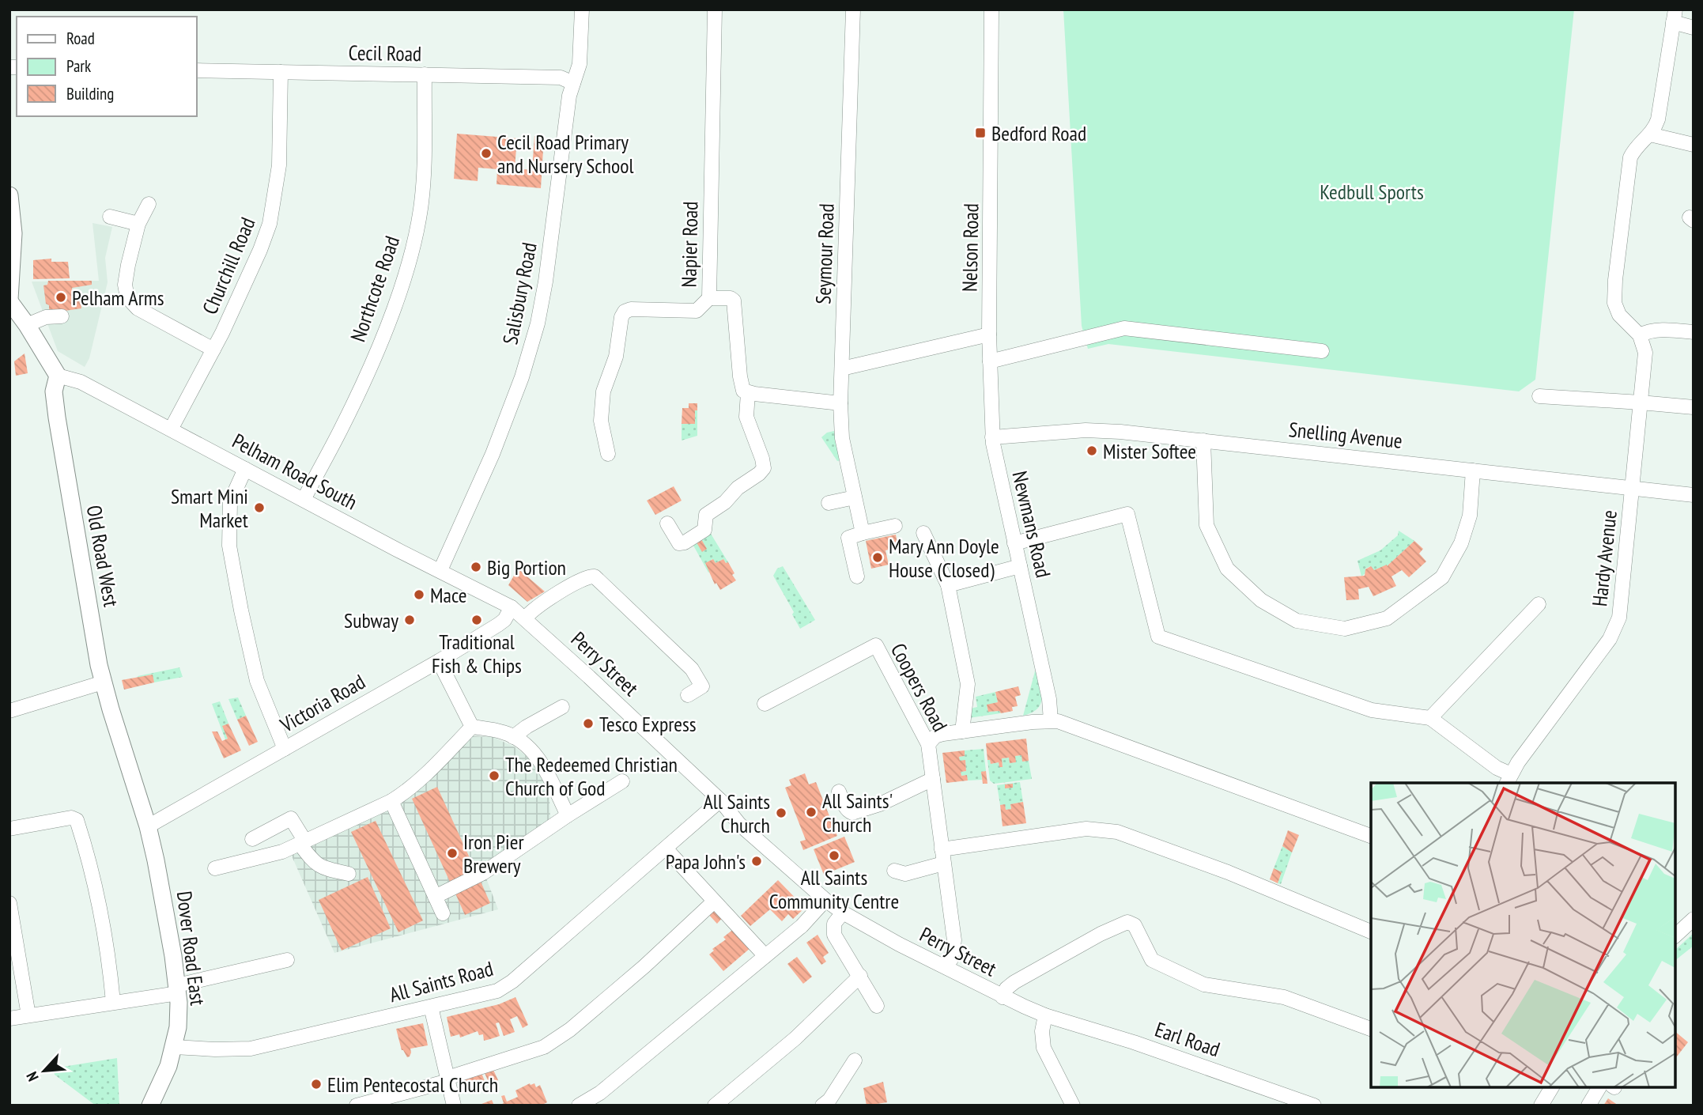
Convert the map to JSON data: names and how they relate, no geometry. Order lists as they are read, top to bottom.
{
  "streets": {
    "main road": ["Old Road West", "Dover Road East"],
    "street": [
      "Cecil Road",
      "Napier Road",
      "Nelson Road",
      "Seymour Road",
      "Churchill Road",
      "Northcote Road",
      "Salisbury Road",
      "Snelling Avenue",
      "Pelham Road South",
      "Newmans Road",
      "Hardy Avenue",
      "Perry Street",
      "Coopers Road",
      "Victoria Road",
      "All Saints Road",
      "Earl Road"
    ]
  },
  "crossings": [
    ["Cecil Road", "Churchill Road"],
    ["Cecil Road", "Northcote Road"],
    ["Cecil Road", "Salisbury Road"],
    ["Nelson Road", "Newmans Road"],
    ["Churchill Road", "Pelham Road South"],
    ["Northcote Road", "Pelham Road South"],
    ["Salisbury Road", "Pelham Road South"],
    ["Snelling Avenue", "Newmans Road"],
    ["Snelling Avenue", "Hardy Avenue"],
    ["Pelham Road South", "Old Road West"],
    ["Pelham Road South", "Perry Street"],
    ["Pelham Road South", "Victoria Road"],
    ["Old Road West", "Victoria Road"],
    ["Old Road West", "Dover Road East"],
    ["Perry Street", "Coopers Road"],
    ["Perry Street", "Victoria Road"],
    ["Perry Street", "All Saints Road"],
    ["Perry Street", "Earl Road"],
    ["Victoria Road", "Dover Road East"],
    ["Dover Road East", "All Saints Road"]
  ],
  "parks": ["Kedbull Sports"],
  "places": {
    "transit": ["Bedford Road"],
    "other": [
      "Cecil Road Primary and Nursery School",
      "Pelham Arms",
      "Mister Softee",
      "Smart Mini Market",
      "Mary Ann Doyle House (Closed)",
      "Big Portion",
      "Mace",
      "Subway",
      "Traditional Fish & Chips",
      "Tesco Express",
      "The Redeemed Christian Church of God",
      "All Saints' Church",
      "All Saints Church",
      "Iron Pier Brewery",
      "All Saints Community Centre",
      "Papa John's",
      "Elim Pentecostal Church"
    ]
  },
  "legend": ["Road", "Park", "Building"],
  "north": "bottom left"
}
